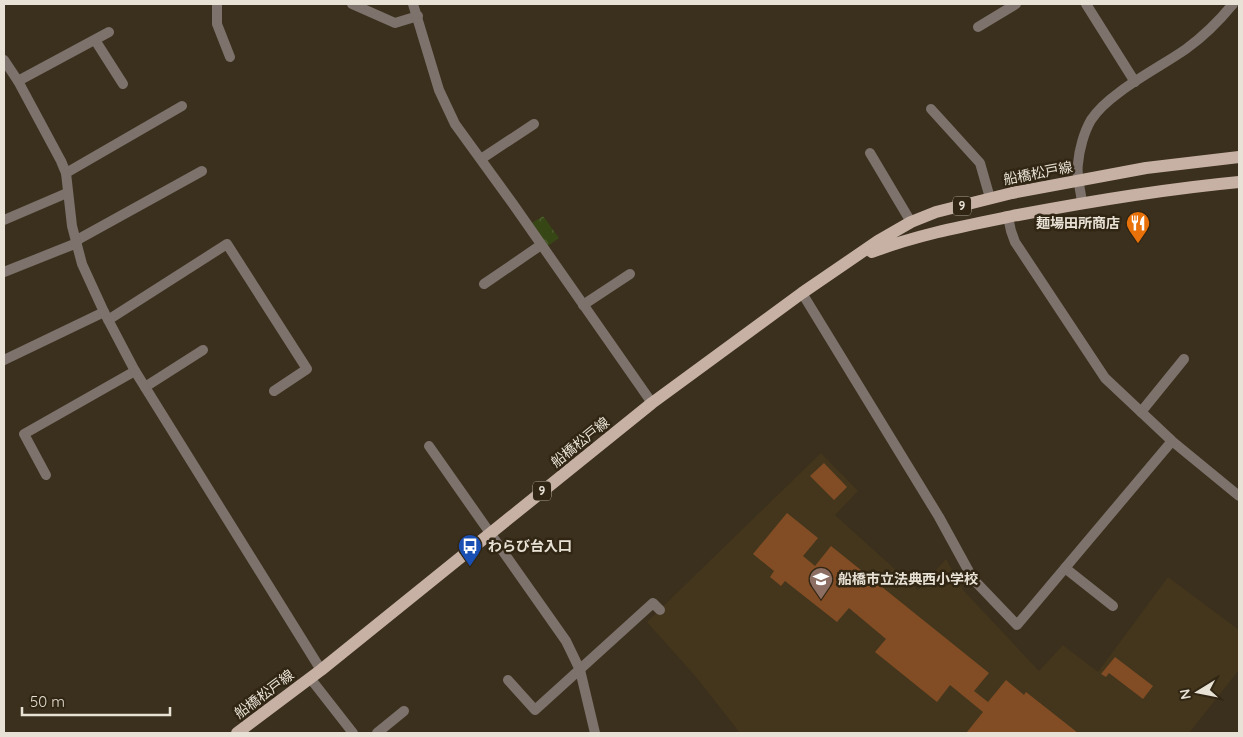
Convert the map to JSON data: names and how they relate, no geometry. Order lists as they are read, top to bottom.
{
  "streets": {
    "main road": ["船橋松戸線", "9"]
  },
  "places": {
    "restaurant": ["麺場田所商店"],
    "bus stop": ["わらび台入口"],
    "school or university": ["船橋市立法典西小学校"]
  },
  "scale_bar": "50 m",
  "north": "left"
}
